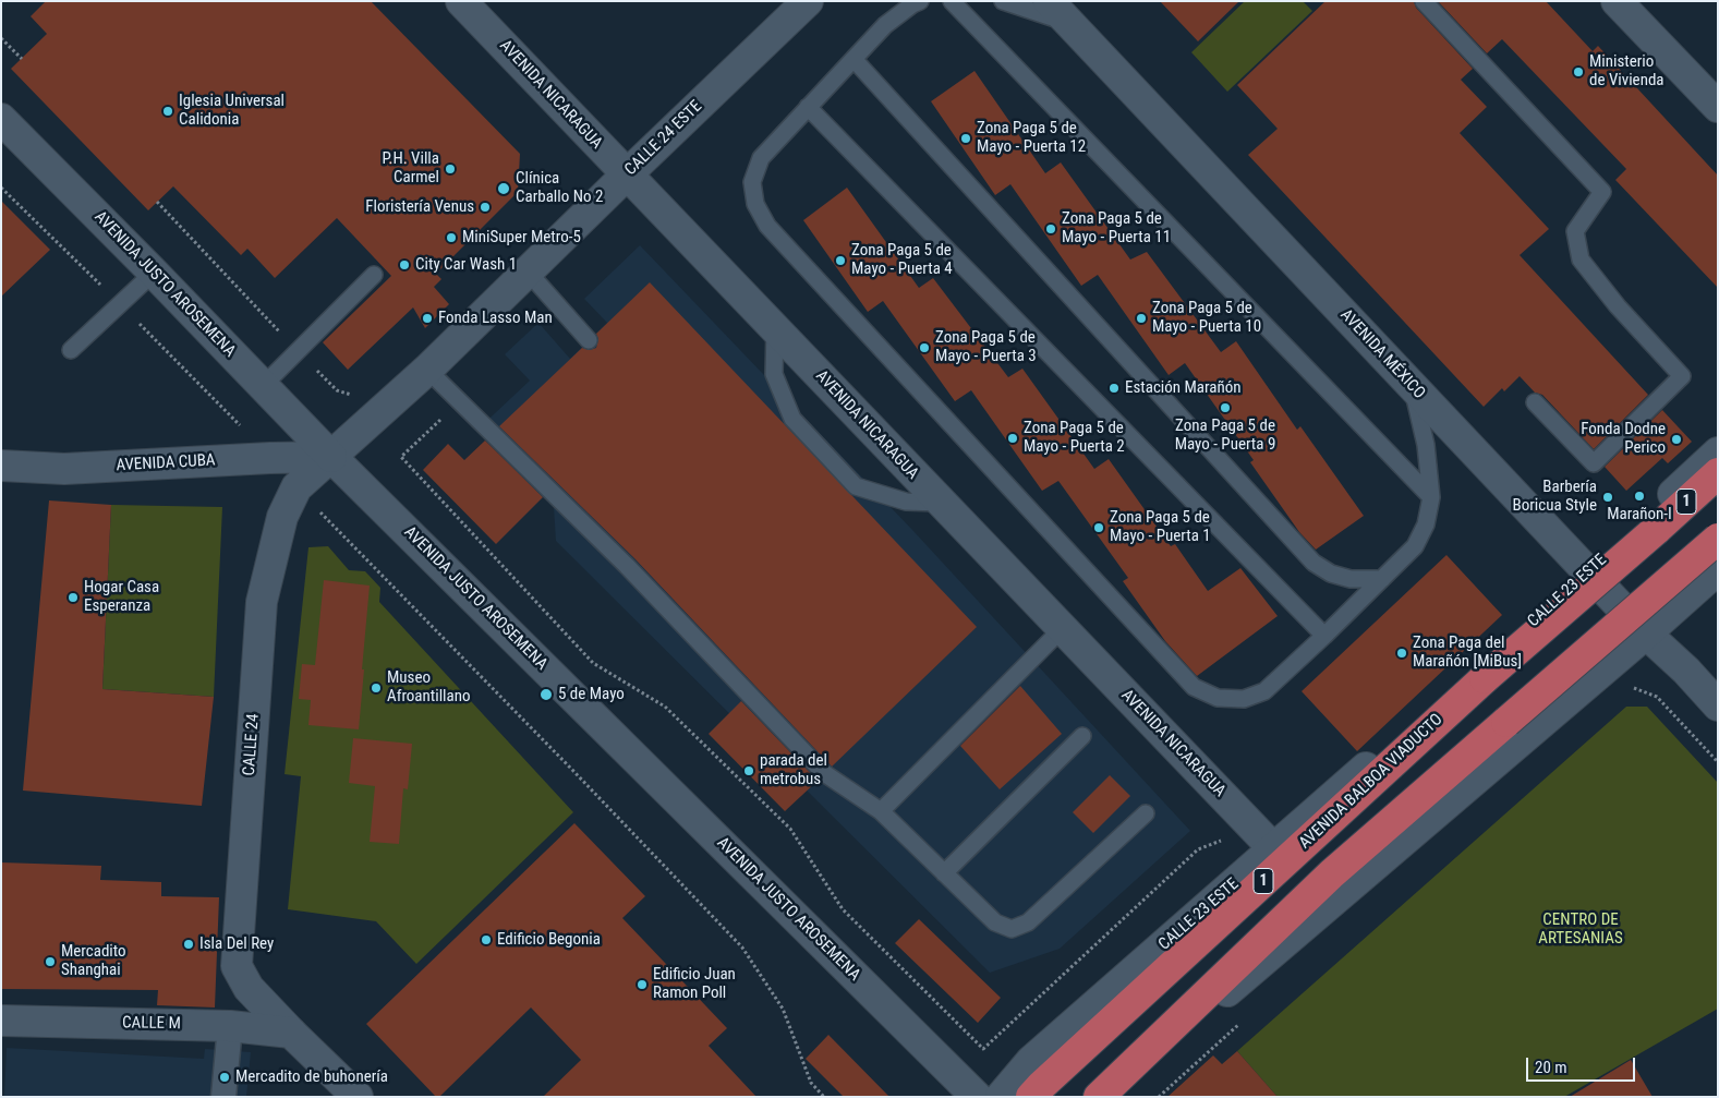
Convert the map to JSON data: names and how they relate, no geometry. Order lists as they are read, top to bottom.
{
  "streets": {
    "highway": ["1", "AVENIDA BALBOA VIADUCTO"],
    "street": [
      "AVENIDA NICARAGUA",
      "CALLE 24 ESTE",
      "AVENIDA JUSTO AROSEMENA",
      "AVENIDA MÉXICO",
      "AVENIDA CUBA",
      "CALLE 23 ESTE",
      "CALLE 24",
      "CALLE M"
    ]
  },
  "crossings": [
    ["AVENIDA NICARAGUA", "CALLE 24 ESTE"],
    ["AVENIDA NICARAGUA", "CALLE 23 ESTE"],
    ["CALLE 24 ESTE", "AVENIDA JUSTO AROSEMENA"],
    ["CALLE 24 ESTE", "AVENIDA CUBA"],
    ["CALLE 24 ESTE", "CALLE 24"],
    ["AVENIDA JUSTO AROSEMENA", "AVENIDA CUBA"],
    ["AVENIDA JUSTO AROSEMENA", "CALLE 24"],
    ["AVENIDA MÉXICO", "CALLE 23 ESTE"],
    ["AVENIDA CUBA", "CALLE 24"]
  ],
  "parks": ["CENTRO DE ARTESANIAS"],
  "places": [
    "Ministerio de Vivienda",
    "Iglesia Universal Calidonia",
    "Zona Paga 5 de Mayo - Puerta 12",
    "P.H. Villa Carmel",
    "Clínica Carballo No 2",
    "Floristería Venus",
    "Zona Paga 5 de Mayo - Puerta 11",
    "MiniSuper Metro-5",
    "Zona Paga 5 de Mayo - Puerta 4",
    "City Car Wash 1",
    "Fonda Lasso Man",
    "Zona Paga 5 de Mayo - Puerta 10",
    "Zona Paga 5 de Mayo - Puerta 3",
    "Estación Marañón",
    "Zona Paga 5 de Mayo - Puerta 9",
    "Zona Paga 5 de Mayo - Puerta 2",
    "Fonda Dodne Perico",
    "Marañon-I",
    "Barbería Boricua Style",
    "Zona Paga 5 de Mayo - Puerta 1",
    "Hogar Casa Esperanza",
    "Zona Paga del Marañón [MiBus]",
    "Museo Afroantillano",
    "5 de Mayo",
    "parada del metrobus",
    "Edificio Begonia",
    "Isla Del Rey",
    "Mercadito Shanghai",
    "Edificio Juan Ramon Poll",
    "Mercadito de buhonería"
  ],
  "scale_bar": "20 m"
}
